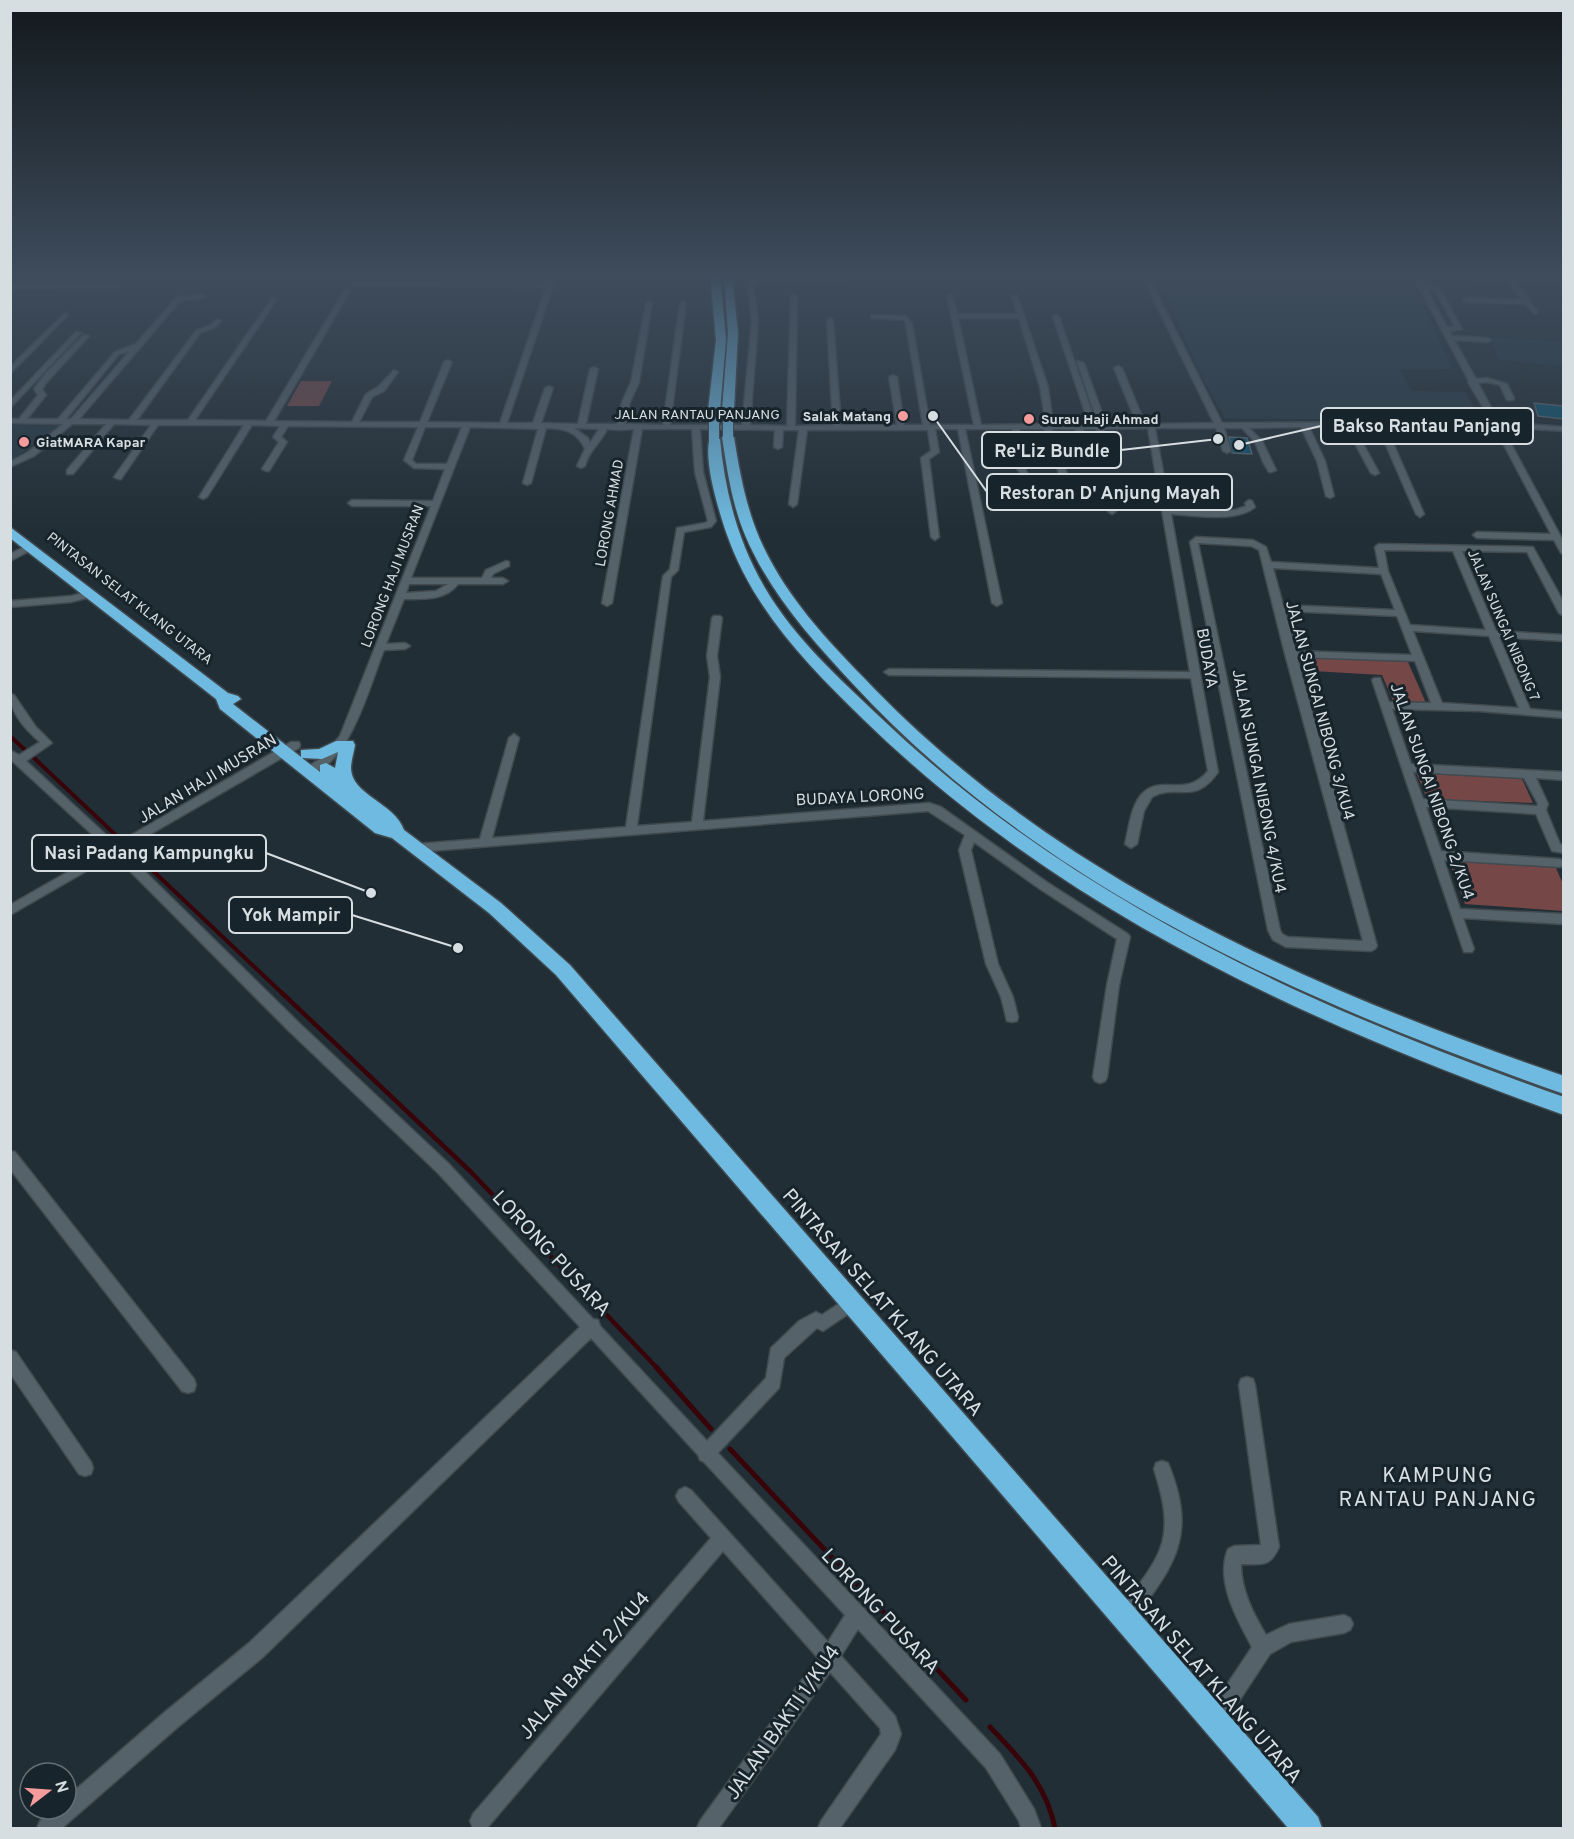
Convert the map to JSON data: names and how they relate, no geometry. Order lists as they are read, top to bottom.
{
  "streets": {
    "highway": ["PINTASAN SELAT KLANG UTARA"],
    "street": [
      "JALAN RANTAU PANJANG",
      "LORONG AHMAD",
      "LORONG HAJI MUSRAN",
      "JALAN SUNGAI NIBONG 7",
      "BUDAYA",
      "JALAN SUNGAI NIBONG 3/KU4",
      "JALAN HAJI MUSRAN",
      "JALAN SUNGAI NIBONG 4/KU4",
      "JALAN SUNGAI NIBONG 2/KU4",
      "BUDAYA LORONG",
      "LORONG PUSARA",
      "JALAN BAKTI 2/KU4",
      "JALAN BAKTI 1/KU4"
    ]
  },
  "crossings": [
    ["JALAN RANTAU PANJANG", "LORONG AHMAD"],
    ["JALAN RANTAU PANJANG", "LORONG HAJI MUSRAN"],
    ["JALAN RANTAU PANJANG", "BUDAYA"],
    ["LORONG HAJI MUSRAN", "PINTASAN SELAT KLANG UTARA"],
    ["PINTASAN SELAT KLANG UTARA", "JALAN HAJI MUSRAN"],
    ["PINTASAN SELAT KLANG UTARA", "BUDAYA LORONG"],
    ["JALAN SUNGAI NIBONG 3/KU4", "JALAN SUNGAI NIBONG 4/KU4"],
    ["JALAN HAJI MUSRAN", "LORONG PUSARA"],
    ["LORONG PUSARA", "JALAN BAKTI 1/KU4"]
  ],
  "districts": ["KAMPUNG RANTAU PANJANG"],
  "places": [
    "Salak Matang",
    "Restoran D' Anjung Mayah",
    "Surau Haji Ahmad",
    "Re'Liz Bundle",
    "GiatMARA Kapar",
    "Bakso Rantau Panjang",
    "Nasi Padang Kampungku",
    "Yok Mampir"
  ],
  "north": "right"
}
